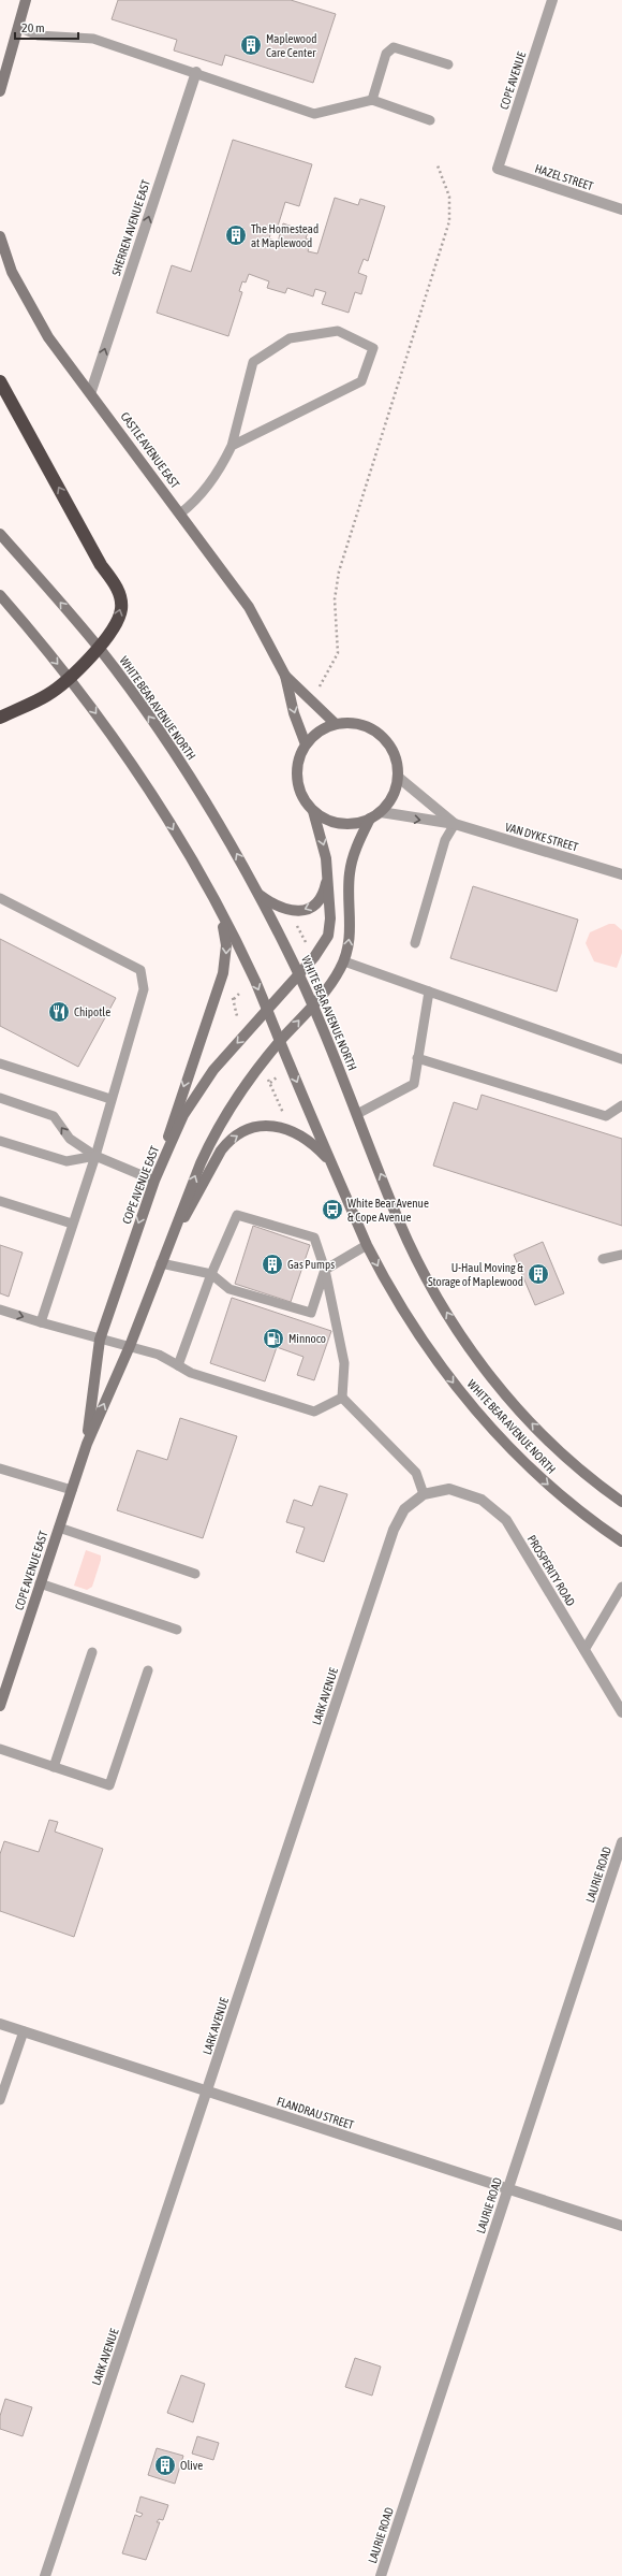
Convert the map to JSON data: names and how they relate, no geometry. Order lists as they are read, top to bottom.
{
  "streets": {
    "main road": ["CASTLE AVENUE EAST", "WHITE BEAR AVENUE NORTH", "COPE AVENUE EAST"],
    "street": [
      "COPE AVENUE",
      "HAZEL STREET",
      "SHERREN AVENUE EAST",
      "VAN DYKE STREET",
      "PROSPERITY ROAD",
      "LARK AVENUE",
      "LAURIE ROAD",
      "FLANDRAU STREET"
    ]
  },
  "crossings": [
    ["COPE AVENUE", "HAZEL STREET"],
    ["SHERREN AVENUE EAST", "CASTLE AVENUE EAST"],
    ["WHITE BEAR AVENUE NORTH", "COPE AVENUE EAST"],
    ["PROSPERITY ROAD", "LARK AVENUE"],
    ["LARK AVENUE", "FLANDRAU STREET"],
    ["LAURIE ROAD", "FLANDRAU STREET"]
  ],
  "one_way": ["SHERREN AVENUE EAST"],
  "places": {
    "building": [
      "Maplewood Care Center",
      "The Homestead at Maplewood",
      "Gas Pumps",
      "U-Haul Moving & Storage of Maplewood",
      "Olive"
    ],
    "restaurant": ["Chipotle"],
    "bus stop": ["White Bear Avenue & Cope Avenue"],
    "fuel station": ["Minnoco"]
  },
  "scale_bar": "20 m"
}
